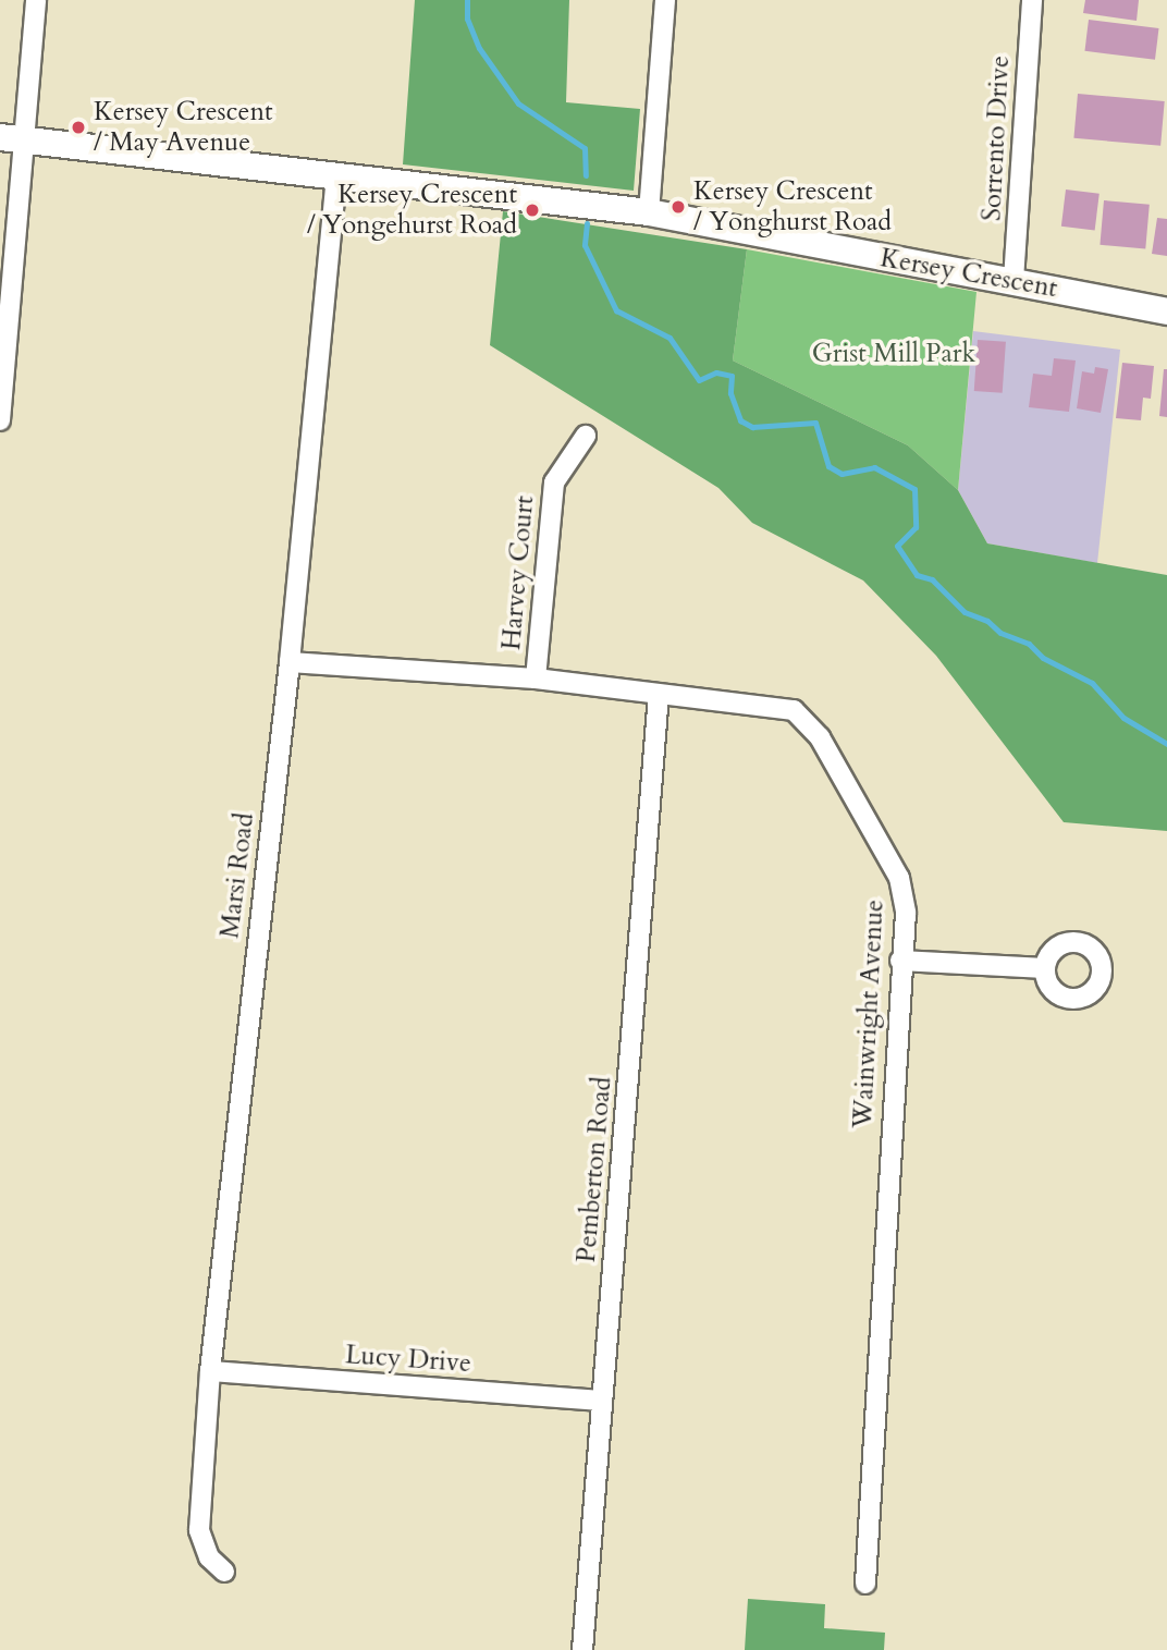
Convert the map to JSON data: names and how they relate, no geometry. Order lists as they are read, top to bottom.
{
  "streets": {
    "street": [
      "Sorrento Drive",
      "Kersey Crescent",
      "Harvey Court",
      "Marsi Road",
      "Wainwright Avenue",
      "Pemberton Road",
      "Lucy Drive"
    ]
  },
  "crossings": [
    ["Sorrento Drive", "Kersey Crescent"],
    ["Kersey Crescent", "Marsi Road"],
    ["Harvey Court", "Wainwright Avenue"],
    ["Marsi Road", "Wainwright Avenue"],
    ["Marsi Road", "Lucy Drive"],
    ["Wainwright Avenue", "Pemberton Road"],
    ["Pemberton Road", "Lucy Drive"]
  ],
  "parks": ["Grist Mill Park"],
  "places": ["Kersey Crescent / May Avenue", "Kersey Crescent / Yonghurst Road", "Kersey Crescent / Yongehurst Road"]
}
